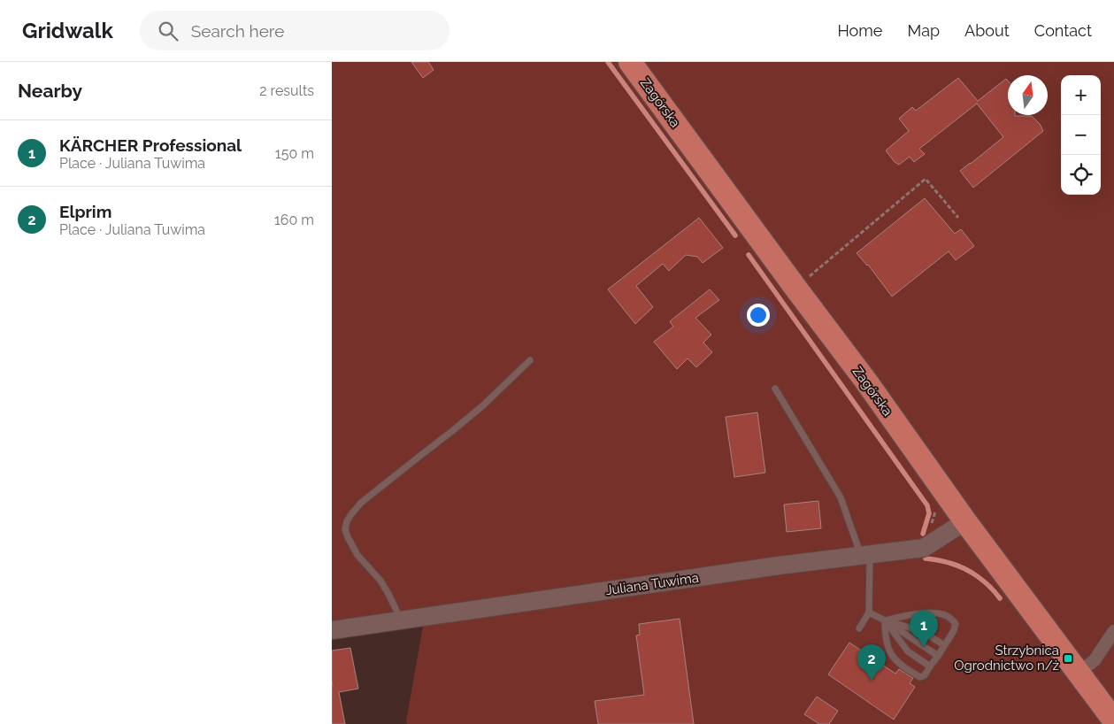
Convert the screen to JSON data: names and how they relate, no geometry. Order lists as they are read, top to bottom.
{
  "streets": {
    "highway": ["Zagórska"],
    "street": ["Juliana Tuwima"]
  },
  "crossings": [
    ["Zagórska", "Juliana Tuwima"]
  ],
  "places": {
    "transit": ["Strzybnica Ogrodnictwo n/ż"]
  },
  "north": "top",
  "page": {
    "header": "Gridwalk",
    "search": "Search here",
    "nav": [
      "Home",
      "Map",
      "About",
      "Contact"
    ],
    "heading": ["Nearby", "2 results"],
    "map_buttons": ["+", "−"],
    "list": [
      {
        "mark": "1",
        "name": "KÄRCHER Professional",
        "note": "Place · Juliana Tuwima",
        "value": "150 m"
      },
      {
        "mark": "2",
        "name": "Elprim",
        "note": "Place · Juliana Tuwima",
        "value": "160 m"
      }
    ],
    "pins": ["1", "2"]
  }
}
